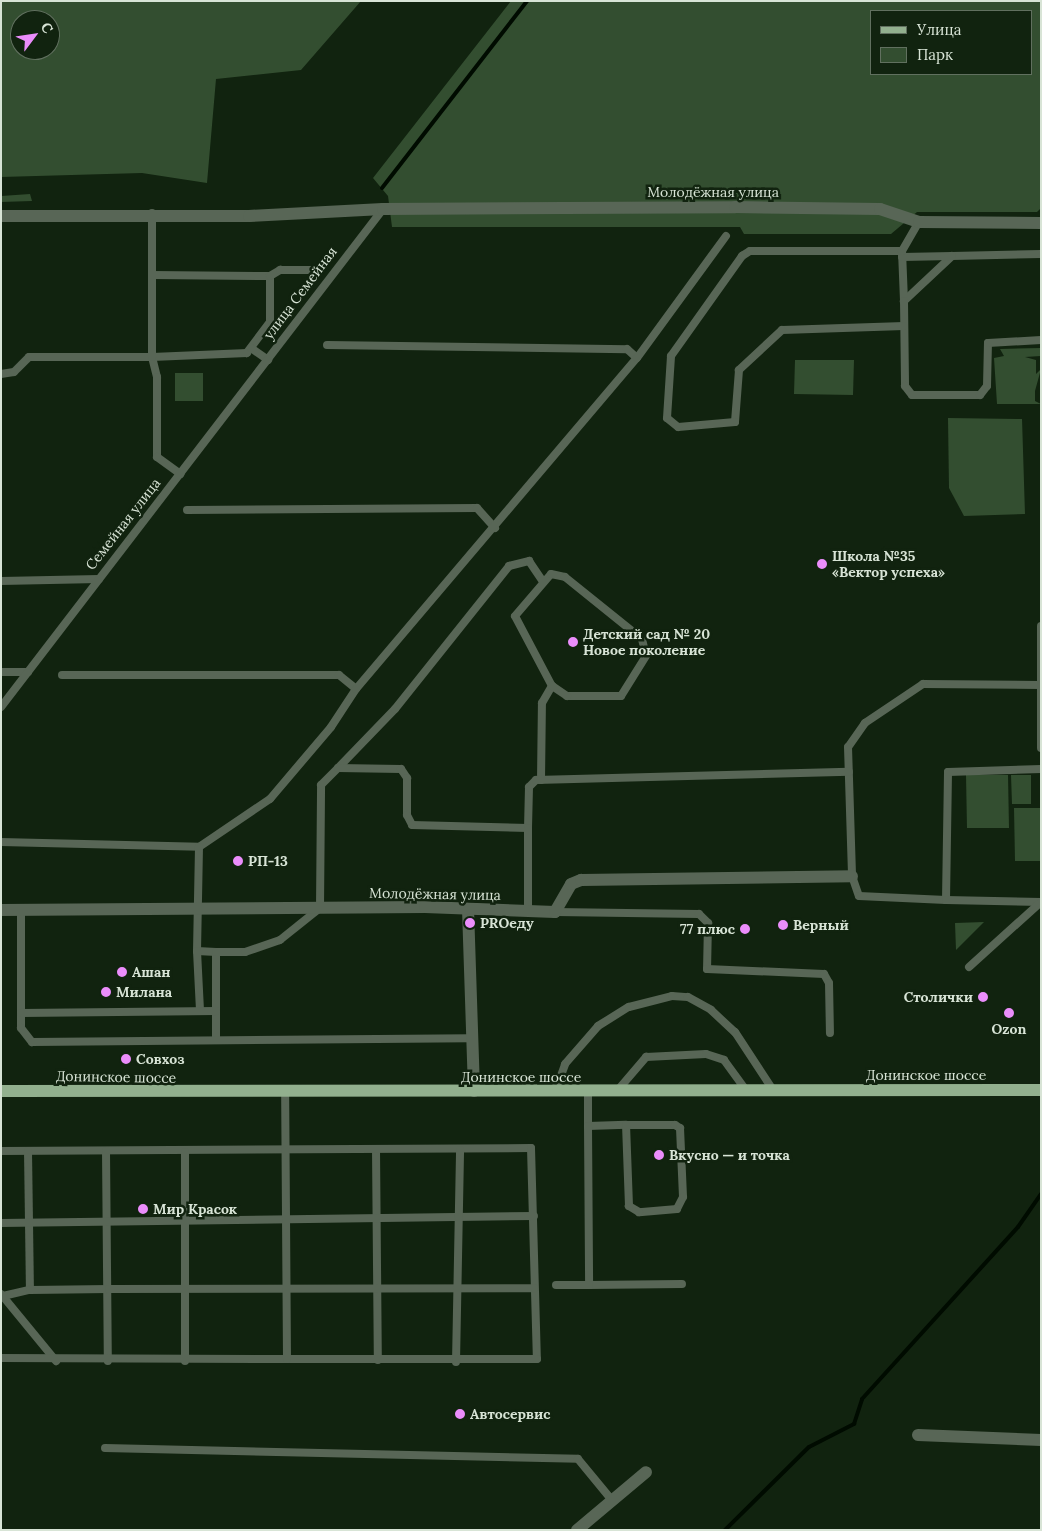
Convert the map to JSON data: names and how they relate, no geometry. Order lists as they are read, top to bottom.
{
  "streets": {
    "main road": ["Донинское шоссе"],
    "street": ["Молодёжная улица"],
    "lane": ["улица Семейная", "Семейная улица"]
  },
  "crossings": [
    ["Молодёжная улица", "улица Семейная"],
    ["улица Семейная", "Семейная улица"]
  ],
  "places": [
    "Школа №35 «Вектор успеха»",
    "Детский сад № 20 Новое поколение",
    "РП-13",
    "PROеду",
    "Верный",
    "77 плюс",
    "Ашан",
    "Милана",
    "Столички",
    "Ozon",
    "Совхоз",
    "Вкусно — и точка",
    "Мир Красок",
    "Автосервис"
  ],
  "legend": ["Улица", "Парк"],
  "north": "top right"
}
